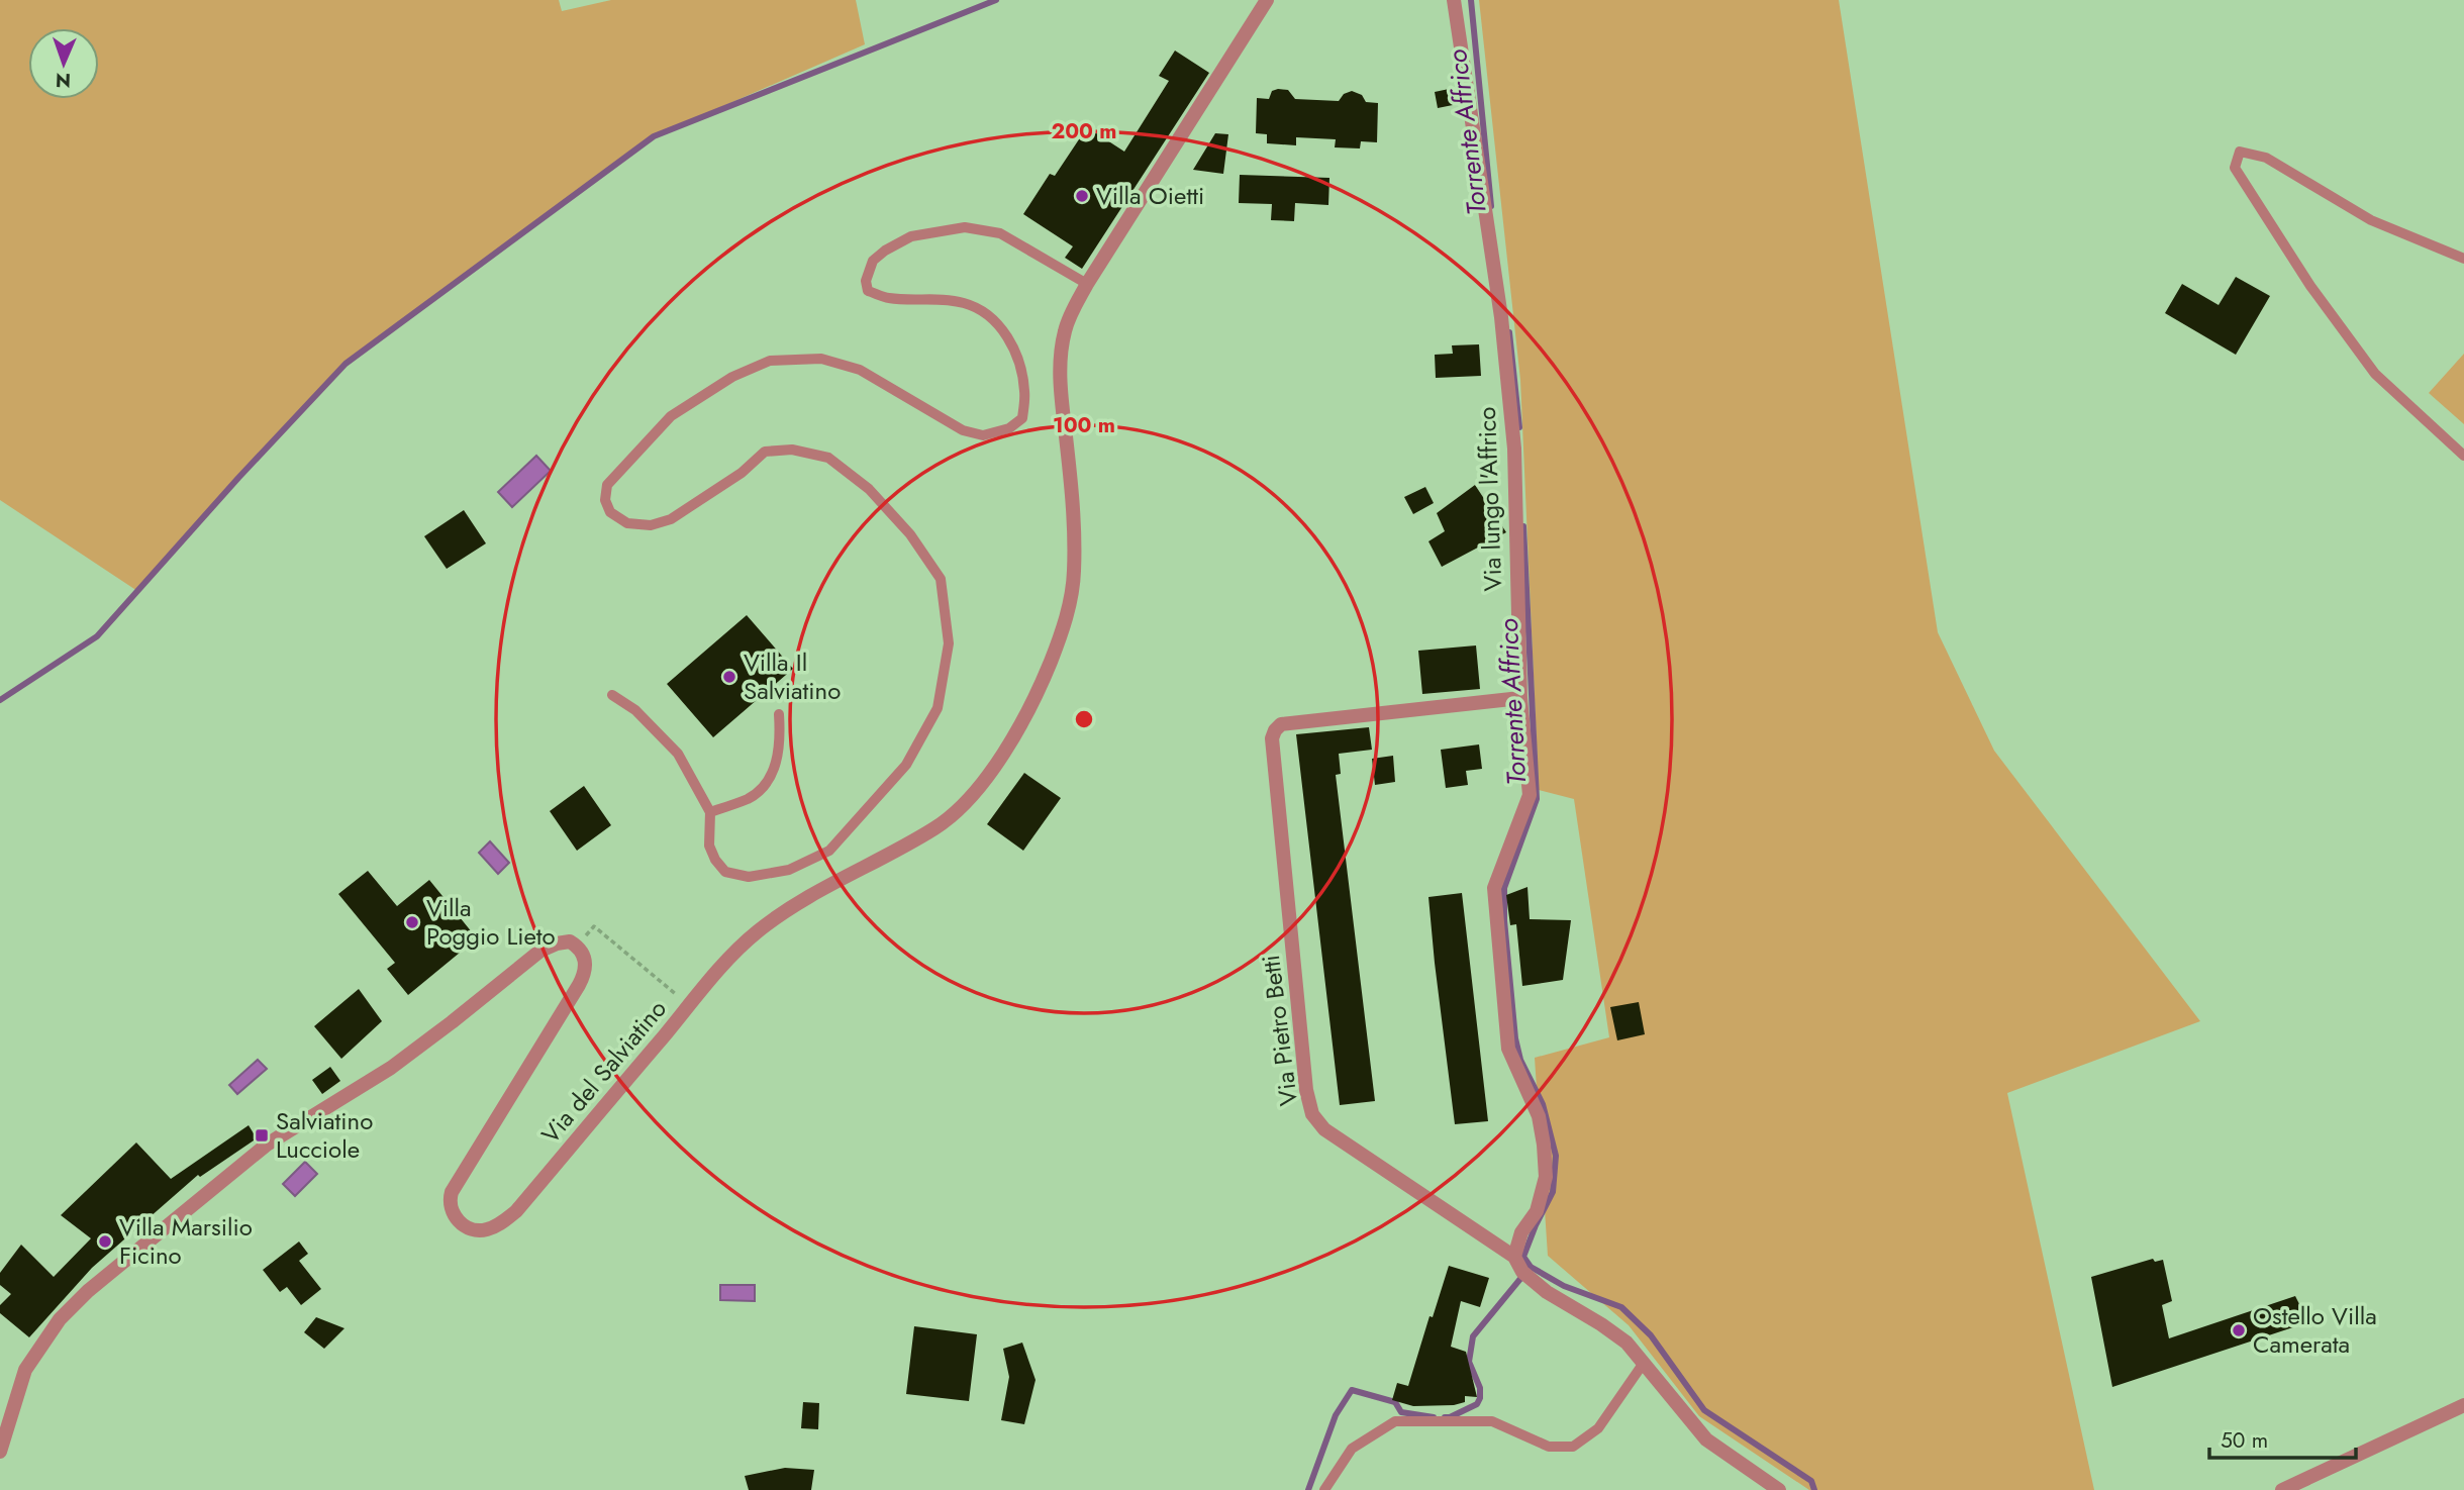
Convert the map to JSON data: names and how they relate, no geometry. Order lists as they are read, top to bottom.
{
  "streets": {
    "street": ["Via lungo l'Affrico", "Via Pietro Betti", "Via del Salviatino"]
  },
  "crossings": [
    ["Via lungo l'Affrico", "Via Pietro Betti"]
  ],
  "water": ["Torrente Affrico"],
  "places": {
    "other": [
      "Villa Oietti",
      "Villa Il Salviatino",
      "Villa Poggio Lieto",
      "Villa Marsilio Ficino",
      "Ostello Villa Camerata"
    ],
    "transit": ["Salviatino Lucciole"]
  },
  "scale_bar": "50 m",
  "north": "bottom",
  "rings": ["200 m", "100 m"]
}
